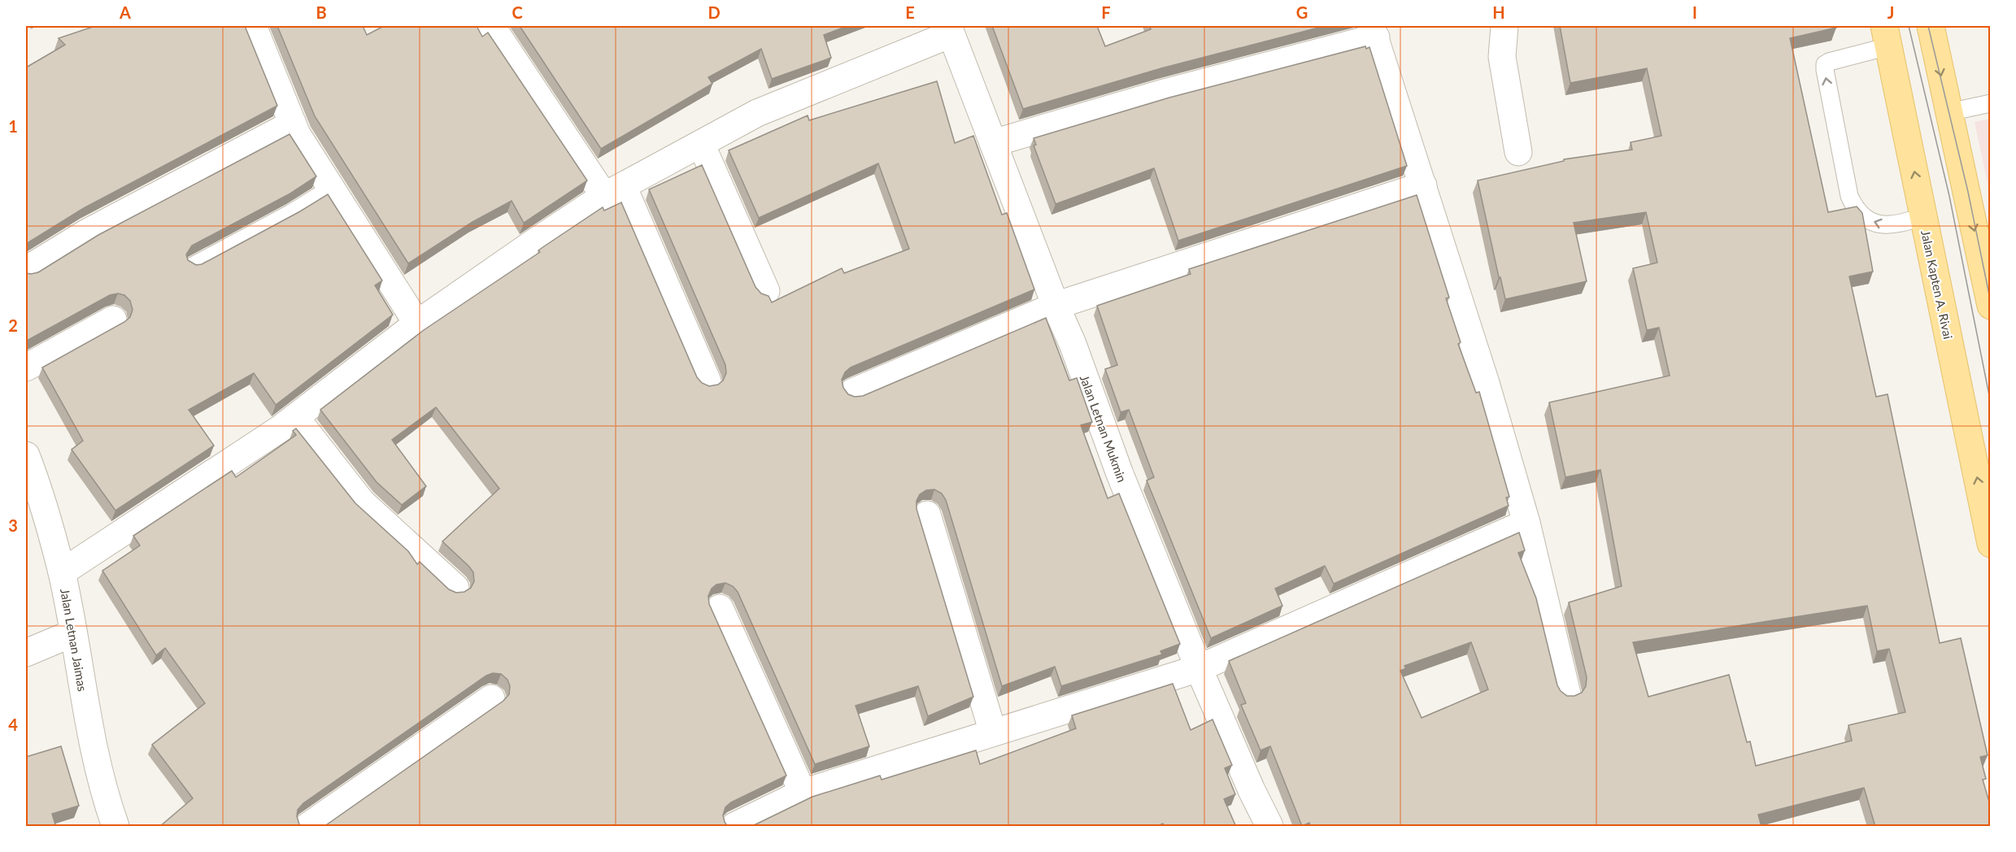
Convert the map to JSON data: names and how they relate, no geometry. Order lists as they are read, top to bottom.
{
  "streets": {
    "main road": ["Jalan Kapten A. Rivai"],
    "street": ["Jalan Letnan Mukmin", "Jalan Letnan Jaimas"]
  },
  "grid": {
    "columns": [
      "A",
      "B",
      "C",
      "D",
      "E",
      "F",
      "G",
      "H",
      "I",
      "J"
    ],
    "rows": [
      "1",
      "2",
      "3",
      "4"
    ]
  }
}
